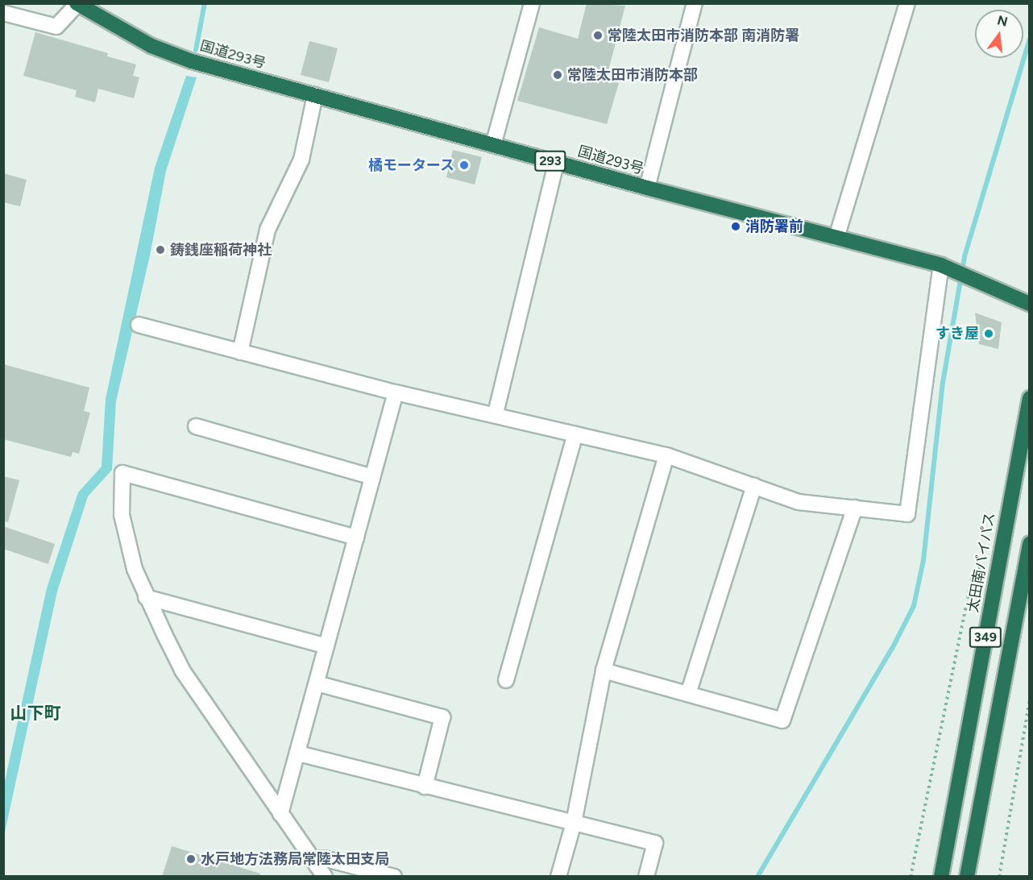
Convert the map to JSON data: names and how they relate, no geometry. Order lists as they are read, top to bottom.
{
  "streets": {
    "highway": [
      "国道293号",
      "293",
      "太田南バイパス",
      "349"
    ]
  },
  "districts": ["山下町"],
  "places": [
    "常陸太田市消防本部 南消防署",
    "常陸太田市消防本部",
    "橘モータース",
    "消防署前",
    "鋳銭座稲荷神社",
    "すき屋",
    "水戸地方法務局常陸太田支局"
  ],
  "north": "top"
}
